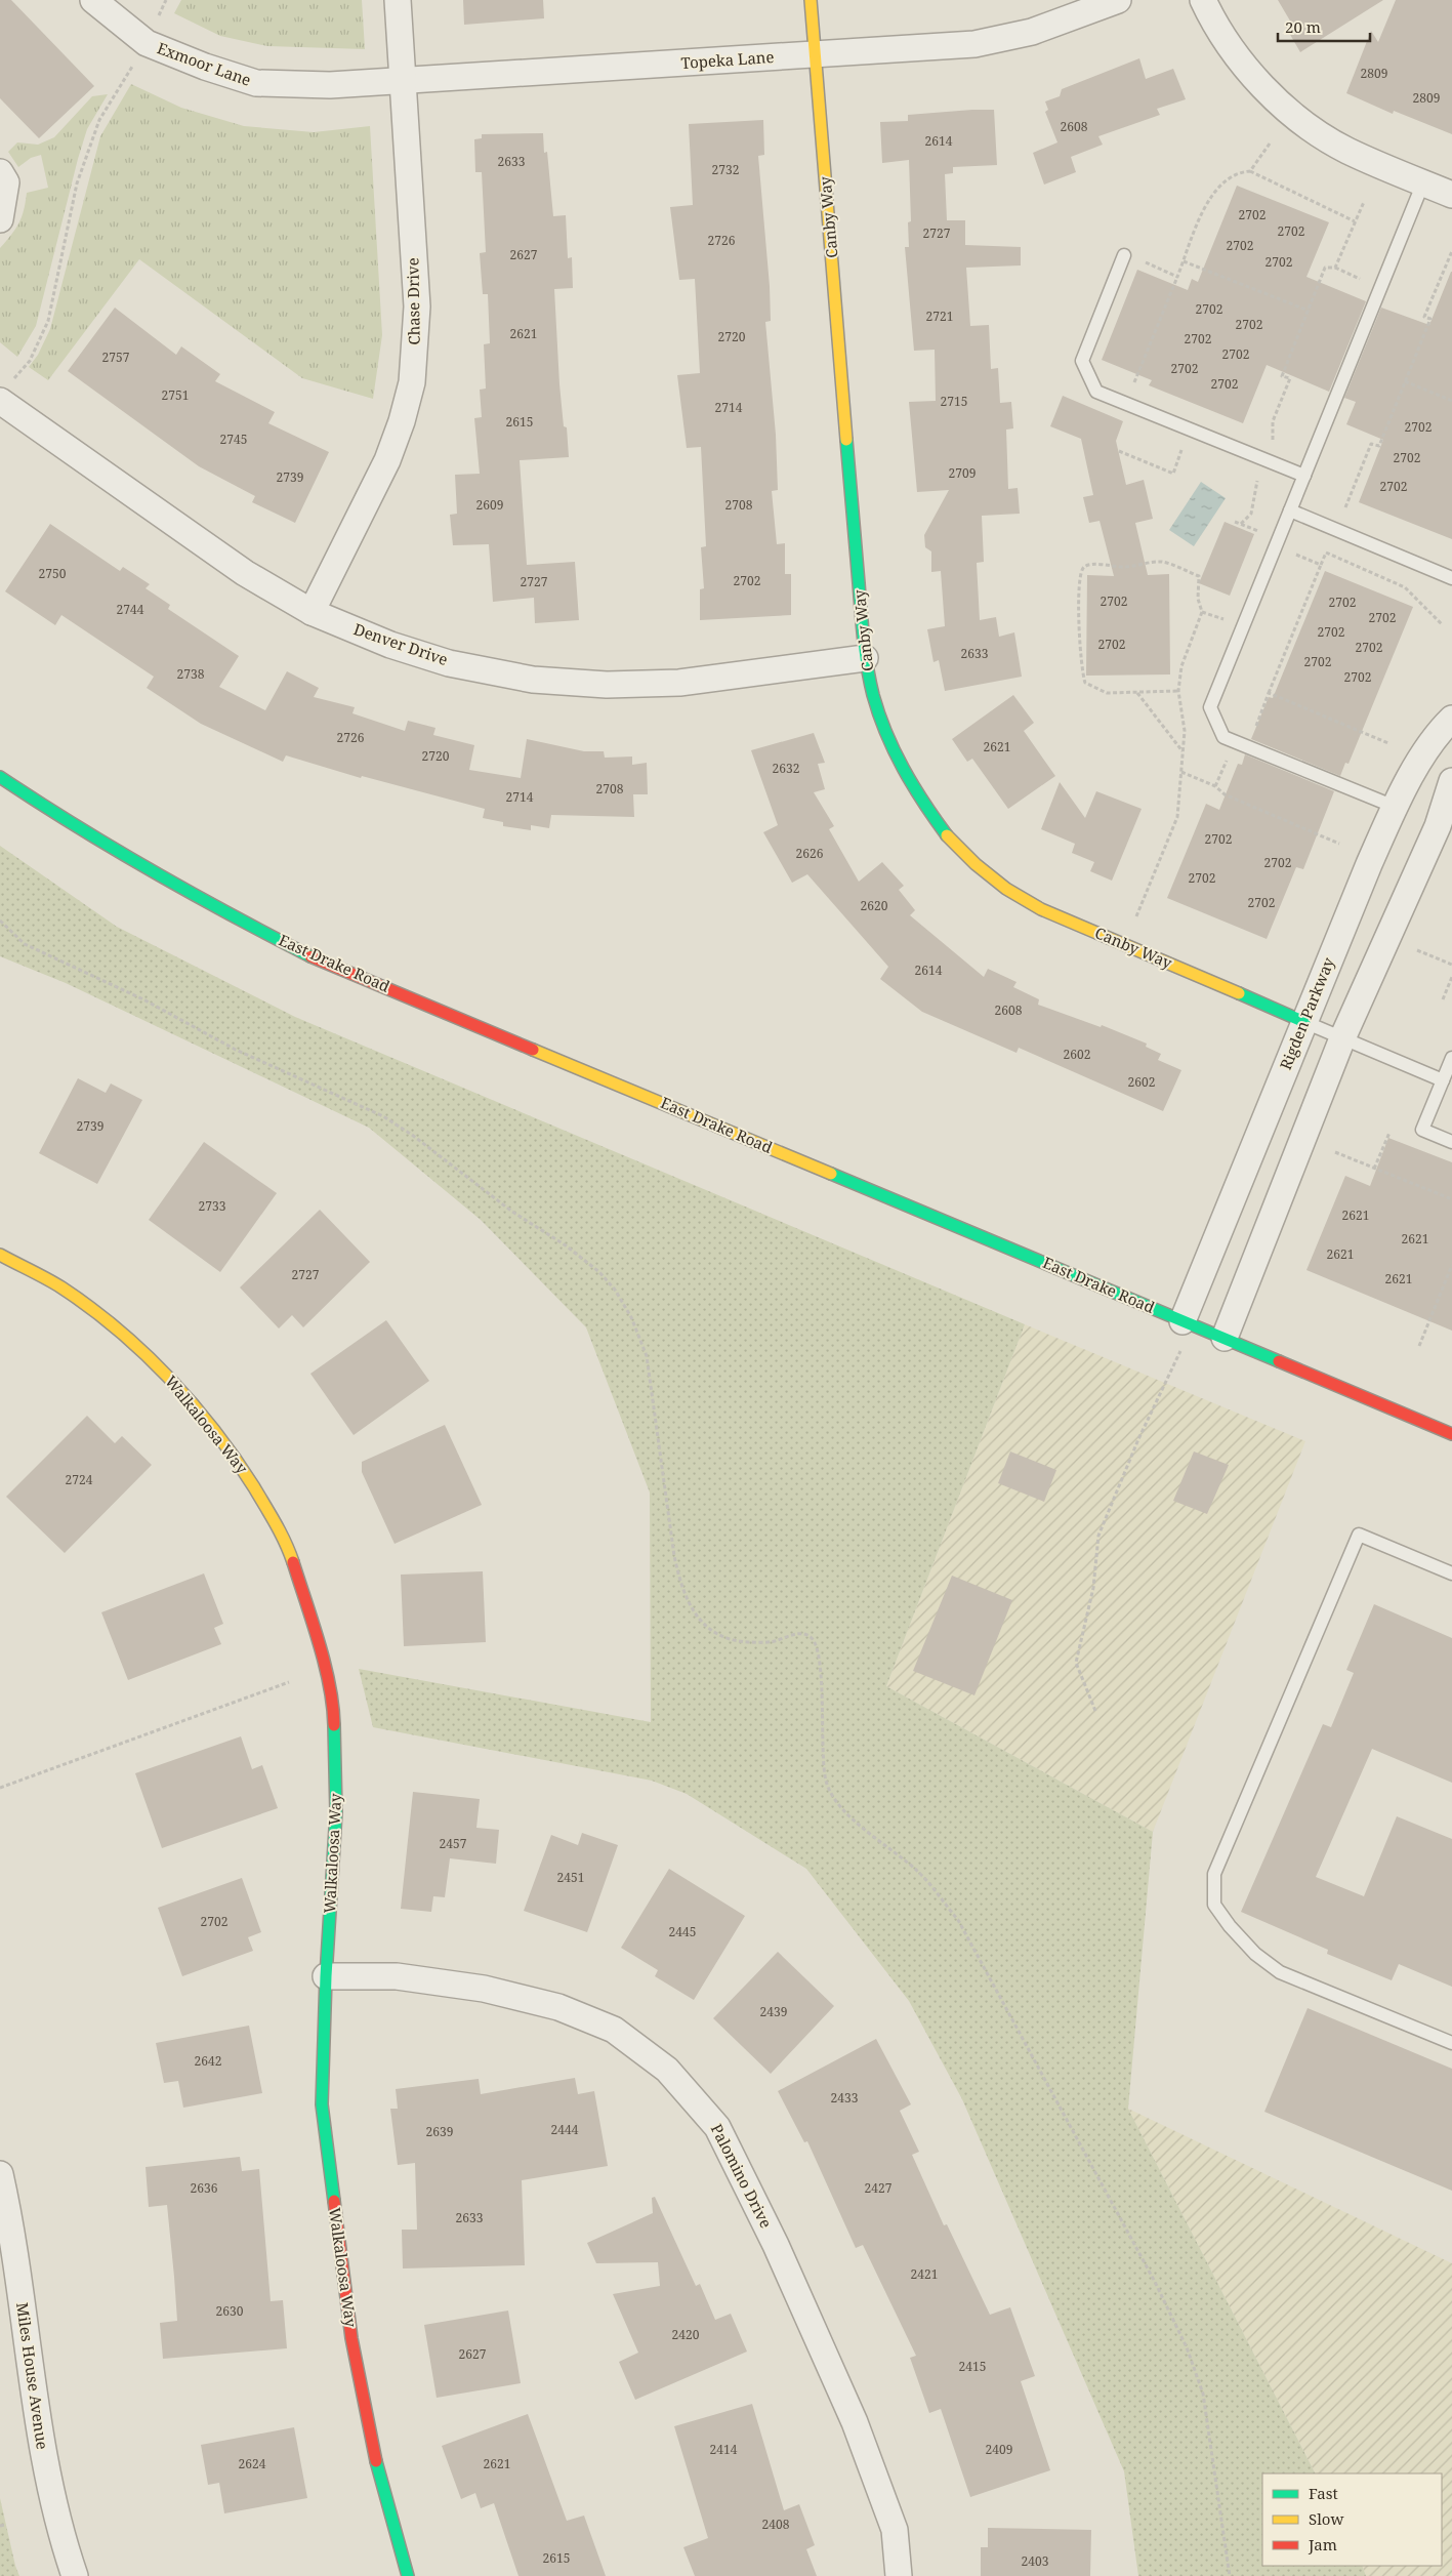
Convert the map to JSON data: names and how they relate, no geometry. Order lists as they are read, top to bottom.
{
  "streets": {
    "street": [
      "Topeka Lane",
      "Exmoor Lane",
      "Canby Way",
      "Chase Drive",
      "Denver Drive",
      "East Drake Road",
      "Rigden Parkway",
      "Walkaloosa Way",
      "Palomino Drive",
      "Miles House Avenue"
    ]
  },
  "crossings": [
    ["Topeka Lane", "Exmoor Lane"],
    ["Topeka Lane", "Canby Way"],
    ["Topeka Lane", "Chase Drive"],
    ["Canby Way", "Denver Drive"],
    ["Canby Way", "Rigden Parkway"],
    ["Chase Drive", "Denver Drive"],
    ["East Drake Road", "Rigden Parkway"],
    ["Walkaloosa Way", "Palomino Drive"]
  ],
  "house_numbers": [
    "2809",
    "2809",
    "2608",
    "2614",
    "2633",
    "2732",
    "2702",
    "2702",
    "2727",
    "2726",
    "2702",
    "2627",
    "2702",
    "2702",
    "2721",
    "2702",
    "2621",
    "2720",
    "2702",
    "2702",
    "2757",
    "2702",
    "2702",
    "2751",
    "2715",
    "2714",
    "2615",
    "2702",
    "2745",
    "2702",
    "2709",
    "2739",
    "2702",
    "2609",
    "2708",
    "2750",
    "2702",
    "2727",
    "2702",
    "2702",
    "2744",
    "2702",
    "2702",
    "2702",
    "2702",
    "2633",
    "2702",
    "2738",
    "2702",
    "2726",
    "2621",
    "2720",
    "2632",
    "2708",
    "2714",
    "2702",
    "2626",
    "2702",
    "2702",
    "2702",
    "2620",
    "2614",
    "2608",
    "2602",
    "2602",
    "2739",
    "2733",
    "2621",
    "2621",
    "2621",
    "2727",
    "2621",
    "2724",
    "2457",
    "2451",
    "2702",
    "2445",
    "2439",
    "2642",
    "2433",
    "2444",
    "2639",
    "2636",
    "2427",
    "2633",
    "2421",
    "2630",
    "2420",
    "2627",
    "2415",
    "2414",
    "2409",
    "2624",
    "2621",
    "2408",
    "2615",
    "2403"
  ],
  "legend": ["Fast", "Slow", "Jam"],
  "scale_bar": "20 m"
}
